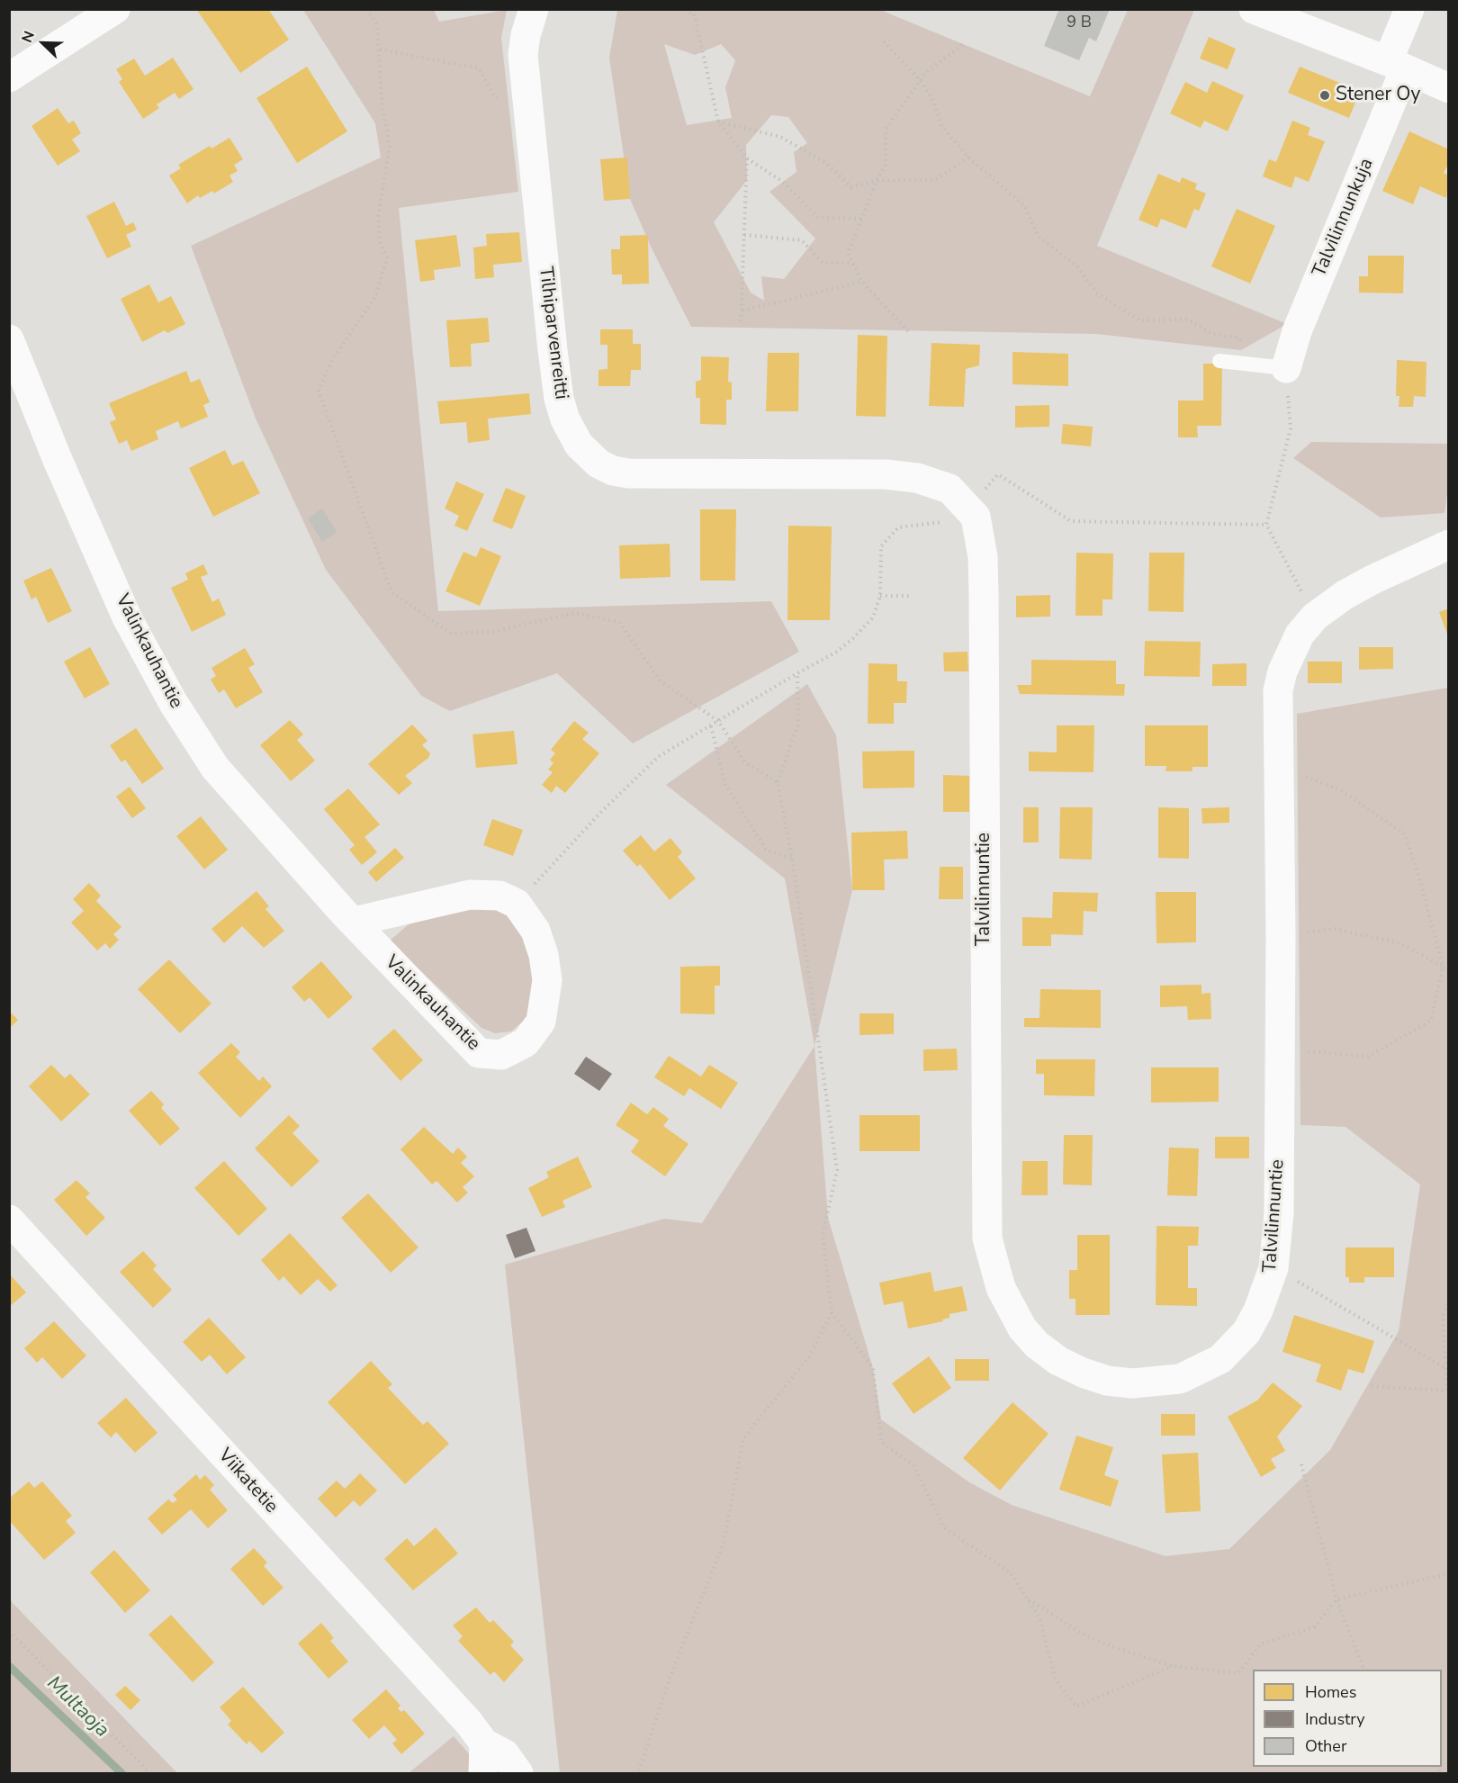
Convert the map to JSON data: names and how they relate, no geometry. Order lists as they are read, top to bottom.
{
  "streets": {
    "street": [
      "Talvilinnunkuja",
      "Tilhiparvenreitti",
      "Valinkauhantie",
      "Talvilinnuntie",
      "Viikatetie"
    ]
  },
  "crossings": [
    ["Tilhiparvenreitti", "Talvilinnuntie"]
  ],
  "water": ["Multaoja"],
  "places": ["Stener Oy"],
  "house_numbers": ["9 B"],
  "legend": ["Homes", "Industry", "Other"],
  "north": "top left"
}
